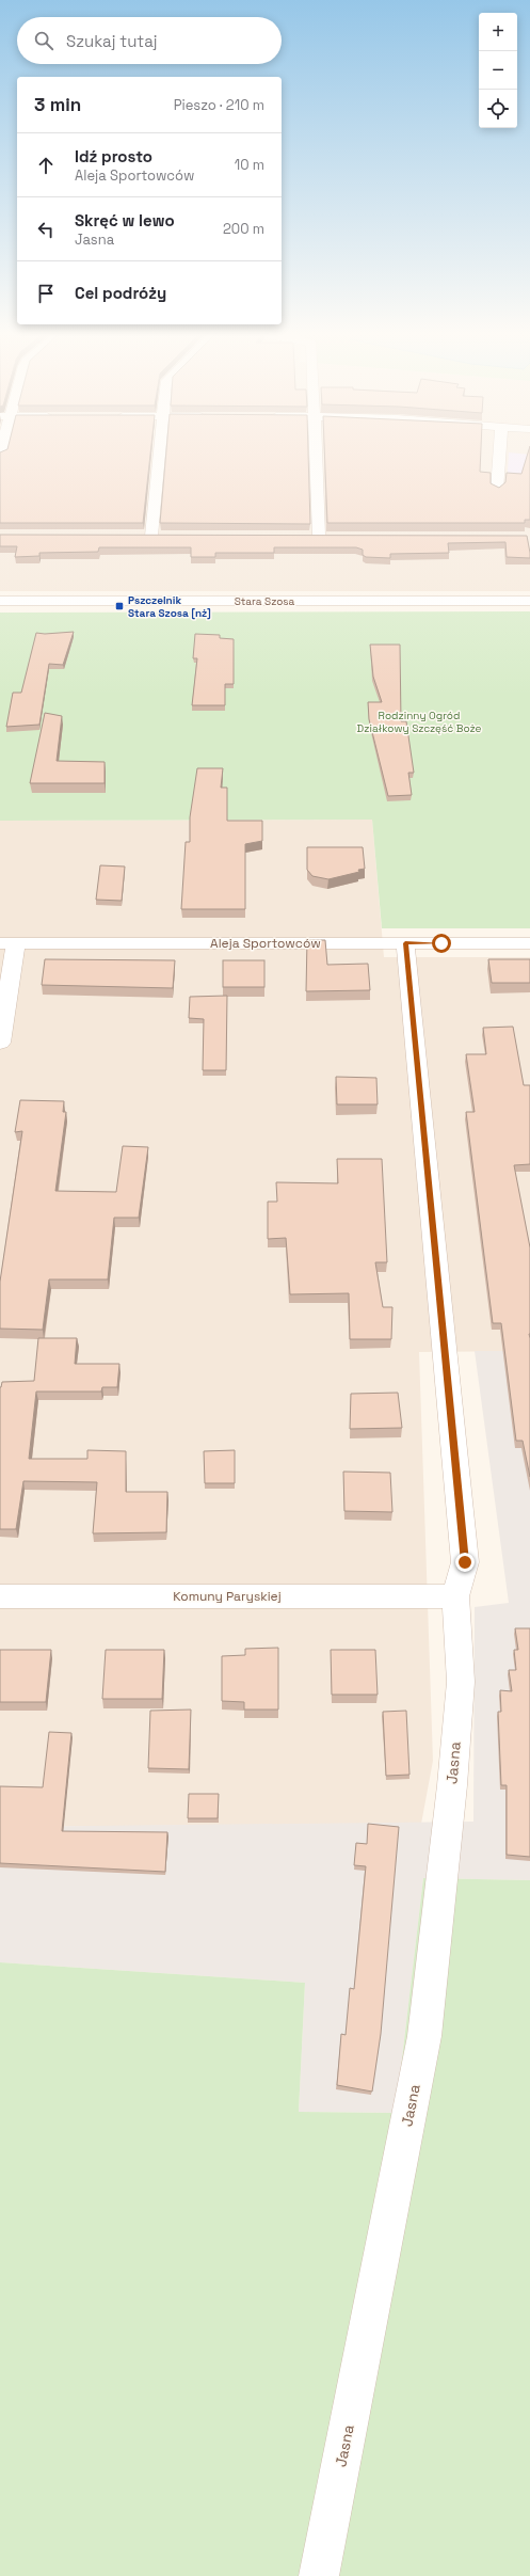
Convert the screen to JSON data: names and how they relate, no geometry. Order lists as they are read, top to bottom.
{
  "streets": {
    "street": [
      "Stara Szosa",
      "Aleja Sportowców",
      "Komuny Paryskiej",
      "Jasna"
    ]
  },
  "crossings": [
    ["Aleja Sportowców", "Jasna"],
    ["Komuny Paryskiej", "Jasna"]
  ],
  "parks": ["Rodzinny Ogród Działkowy Szczęść Boże"],
  "places": {
    "transit": ["Pszczelnik Stara Szosa [nż]"]
  },
  "page": {
    "map_buttons": ["+", "−"],
    "search": "Szukaj tutaj",
    "heading": ["3 min", "Pieszo · 210 m"],
    "list": [
      ["Idź prosto", "Aleja Sportowców", "10 m"],
      ["Skręć w lewo", "Jasna", "200 m"],
      "Cel podróży"
    ]
  }
}
